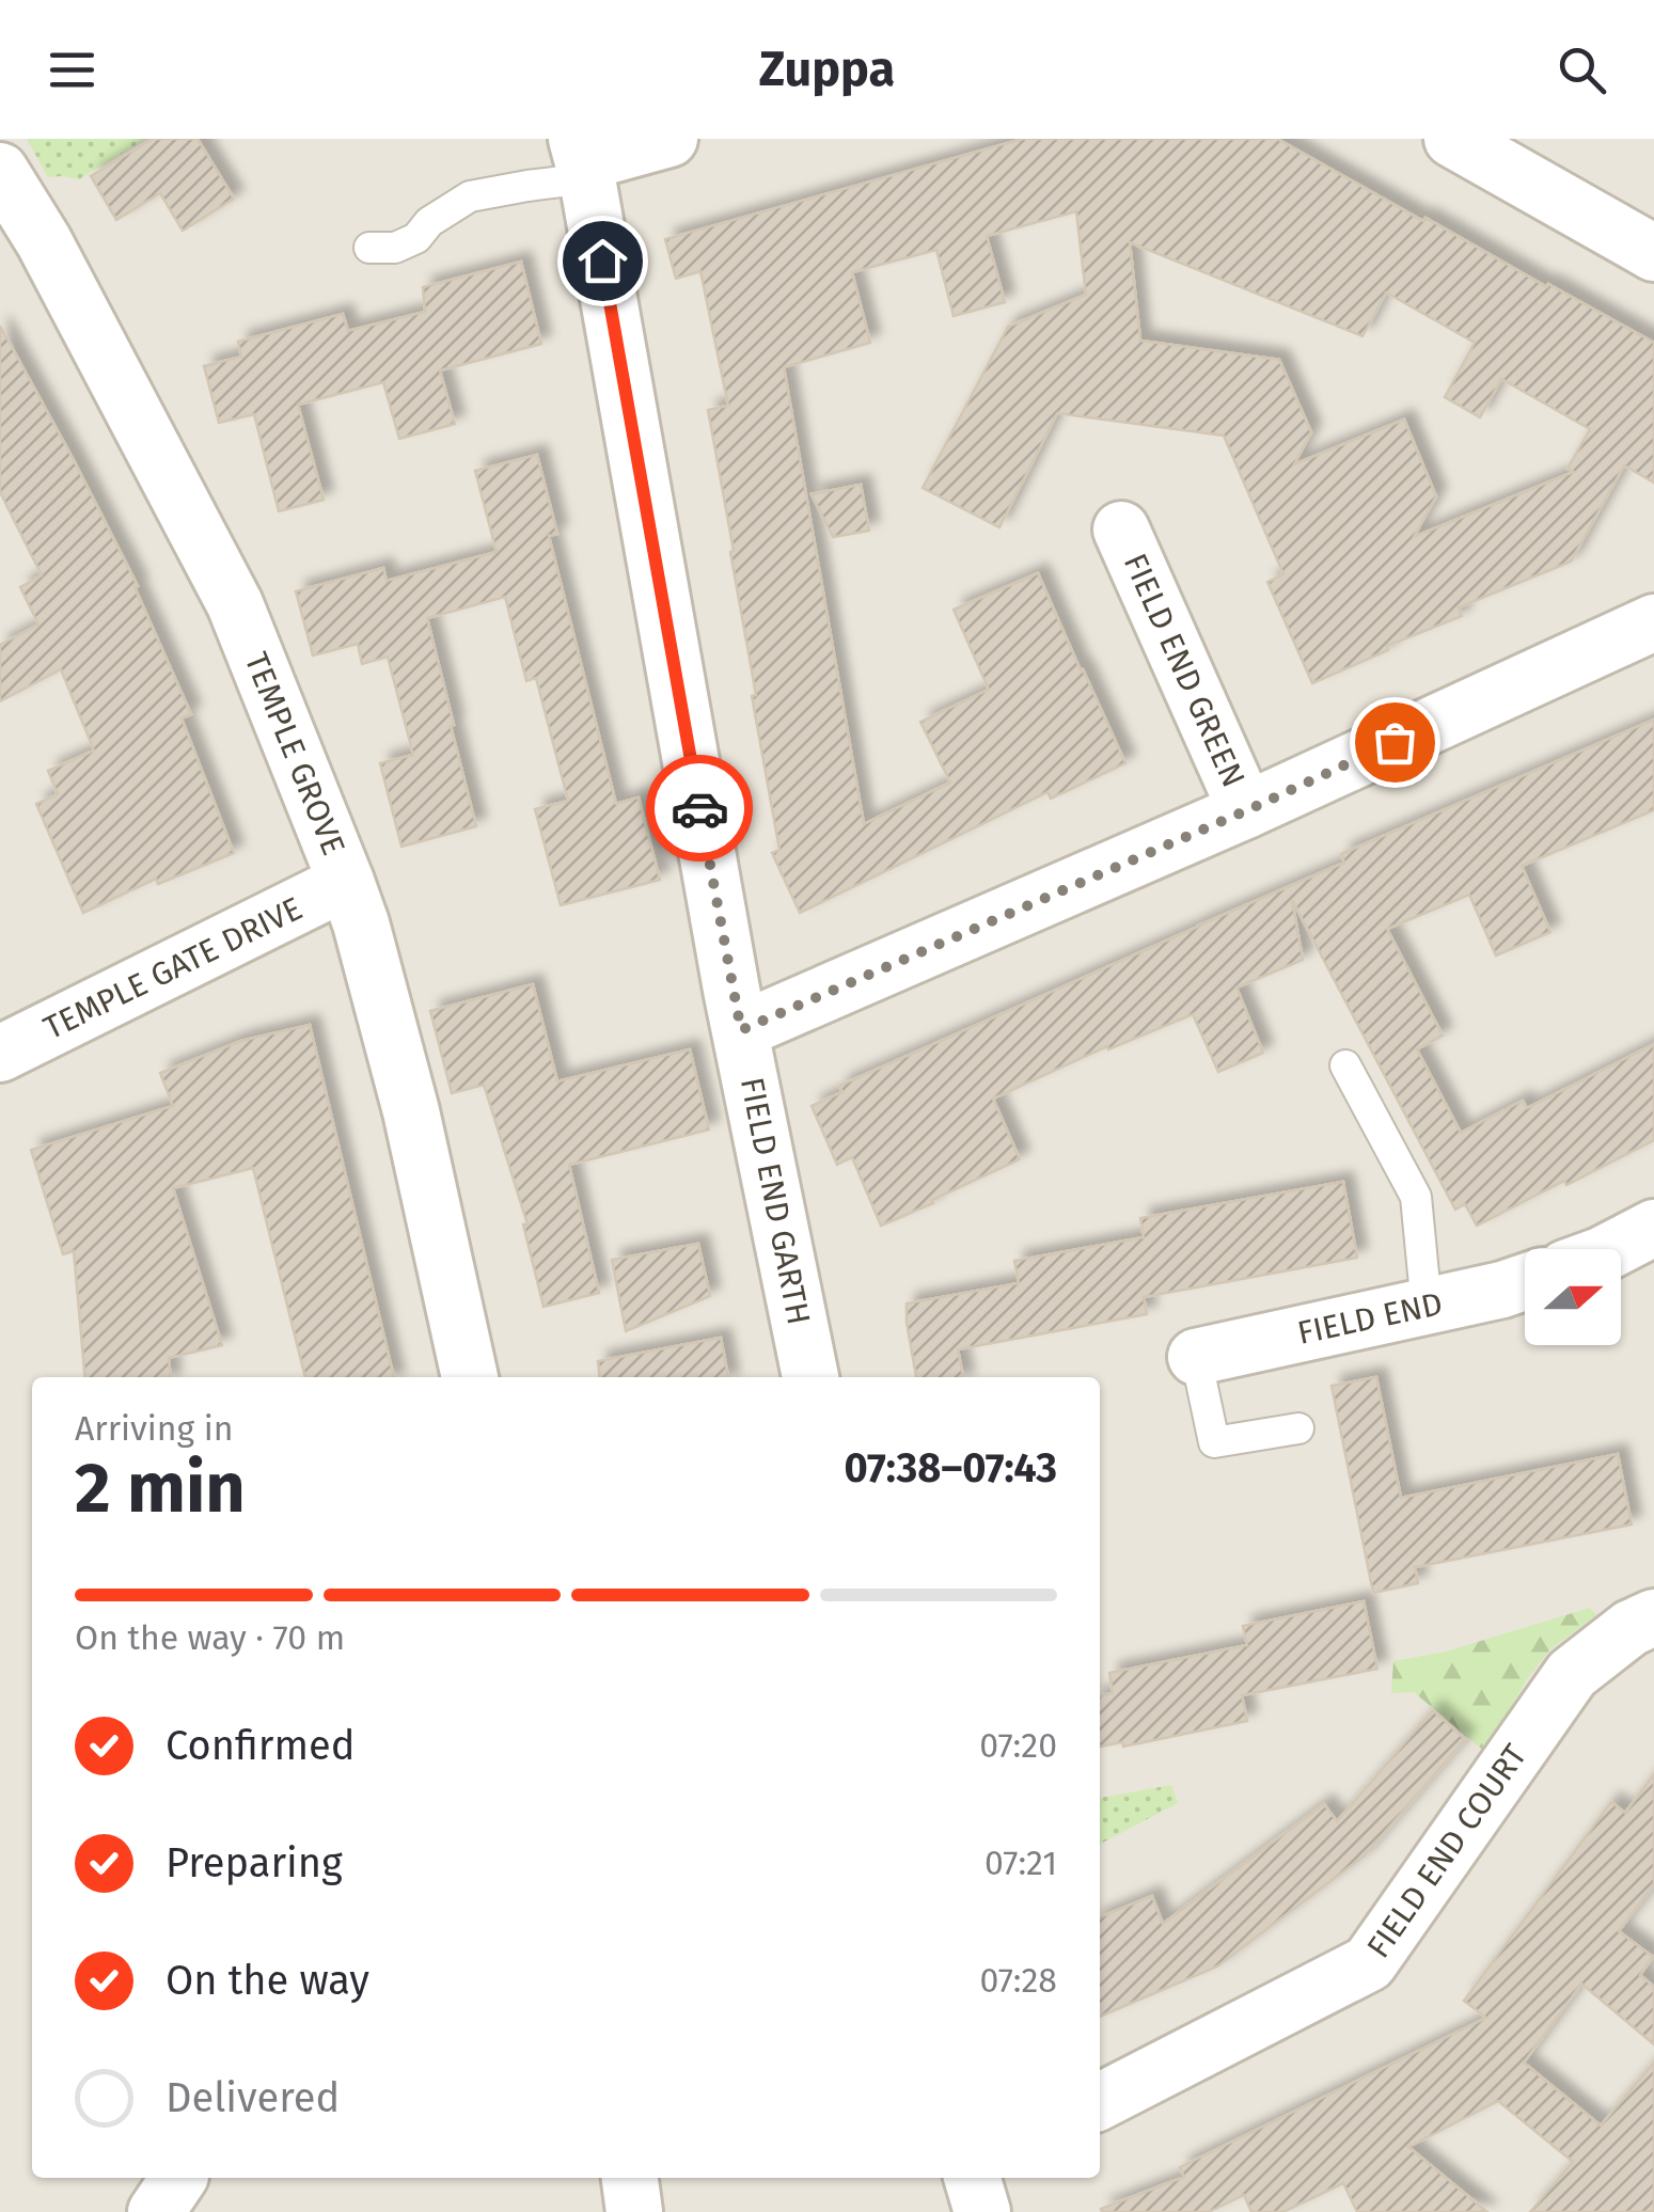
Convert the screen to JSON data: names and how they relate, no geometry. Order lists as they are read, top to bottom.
{
  "streets": {
    "street": [
      "FIELD END GREEN",
      "TEMPLE GROVE",
      "TEMPLE GATE DRIVE",
      "FIELD END GARTH",
      "FIELD END",
      "FIELD END COURT"
    ]
  },
  "crossings": [
    ["TEMPLE GROVE", "TEMPLE GATE DRIVE"]
  ],
  "north": "right",
  "page": {
    "header": "Zuppa",
    "heading": ["2 min", "Arriving in", "07:38–07:43"],
    "bar": "On the way · 70 m",
    "list": [
      ["Confirmed", "07:20"],
      ["Preparing", "07:21"],
      ["On the way", "07:28"],
      "Delivered"
    ]
  }
}
